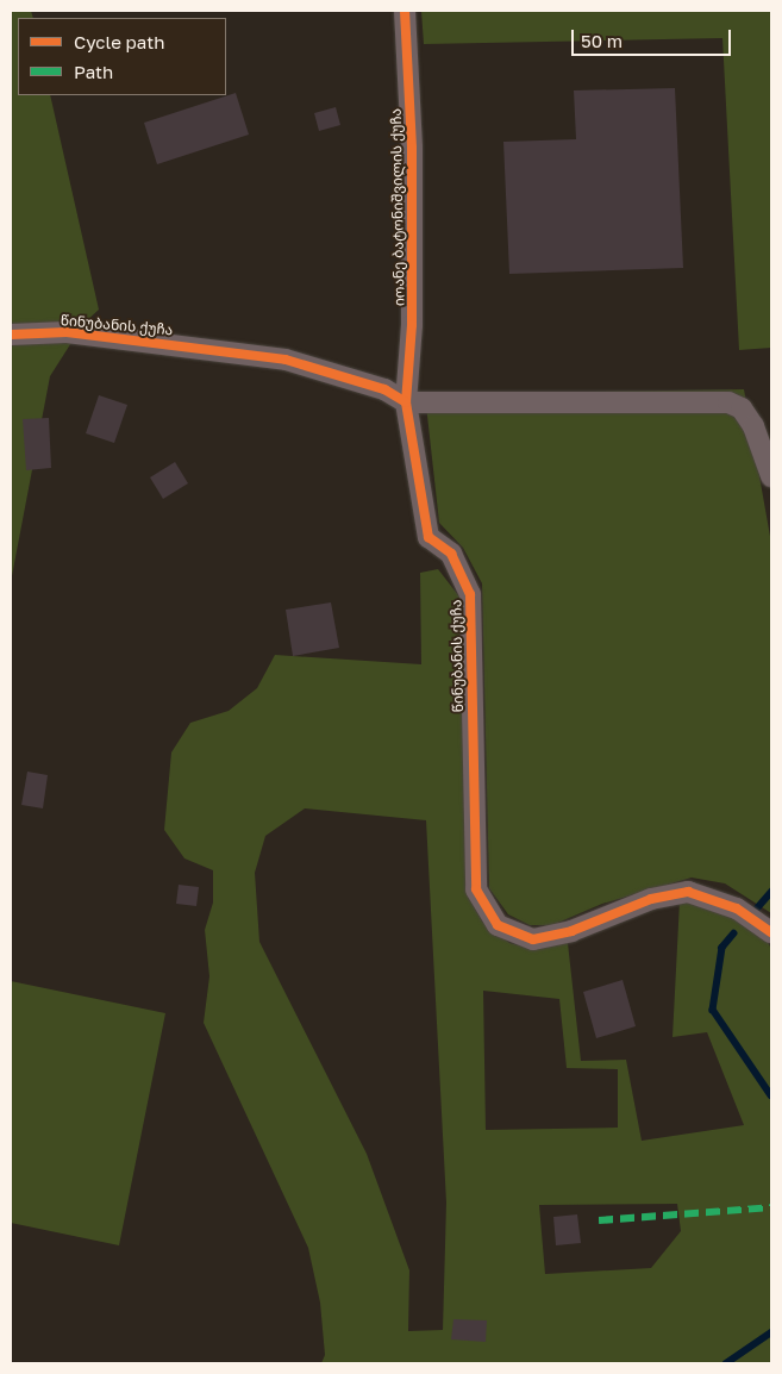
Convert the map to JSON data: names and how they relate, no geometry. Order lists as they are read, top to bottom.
{
  "streets": {
    "street": ["იოანე ბატონიშვილის ქუჩა", "წინუბანის ქუჩა"]
  },
  "crossings": [
    ["იოანე ბატონიშვილის ქუჩა", "წინუბანის ქუჩა"]
  ],
  "legend": ["Cycle path", "Path"],
  "scale_bar": "50 m"
}
